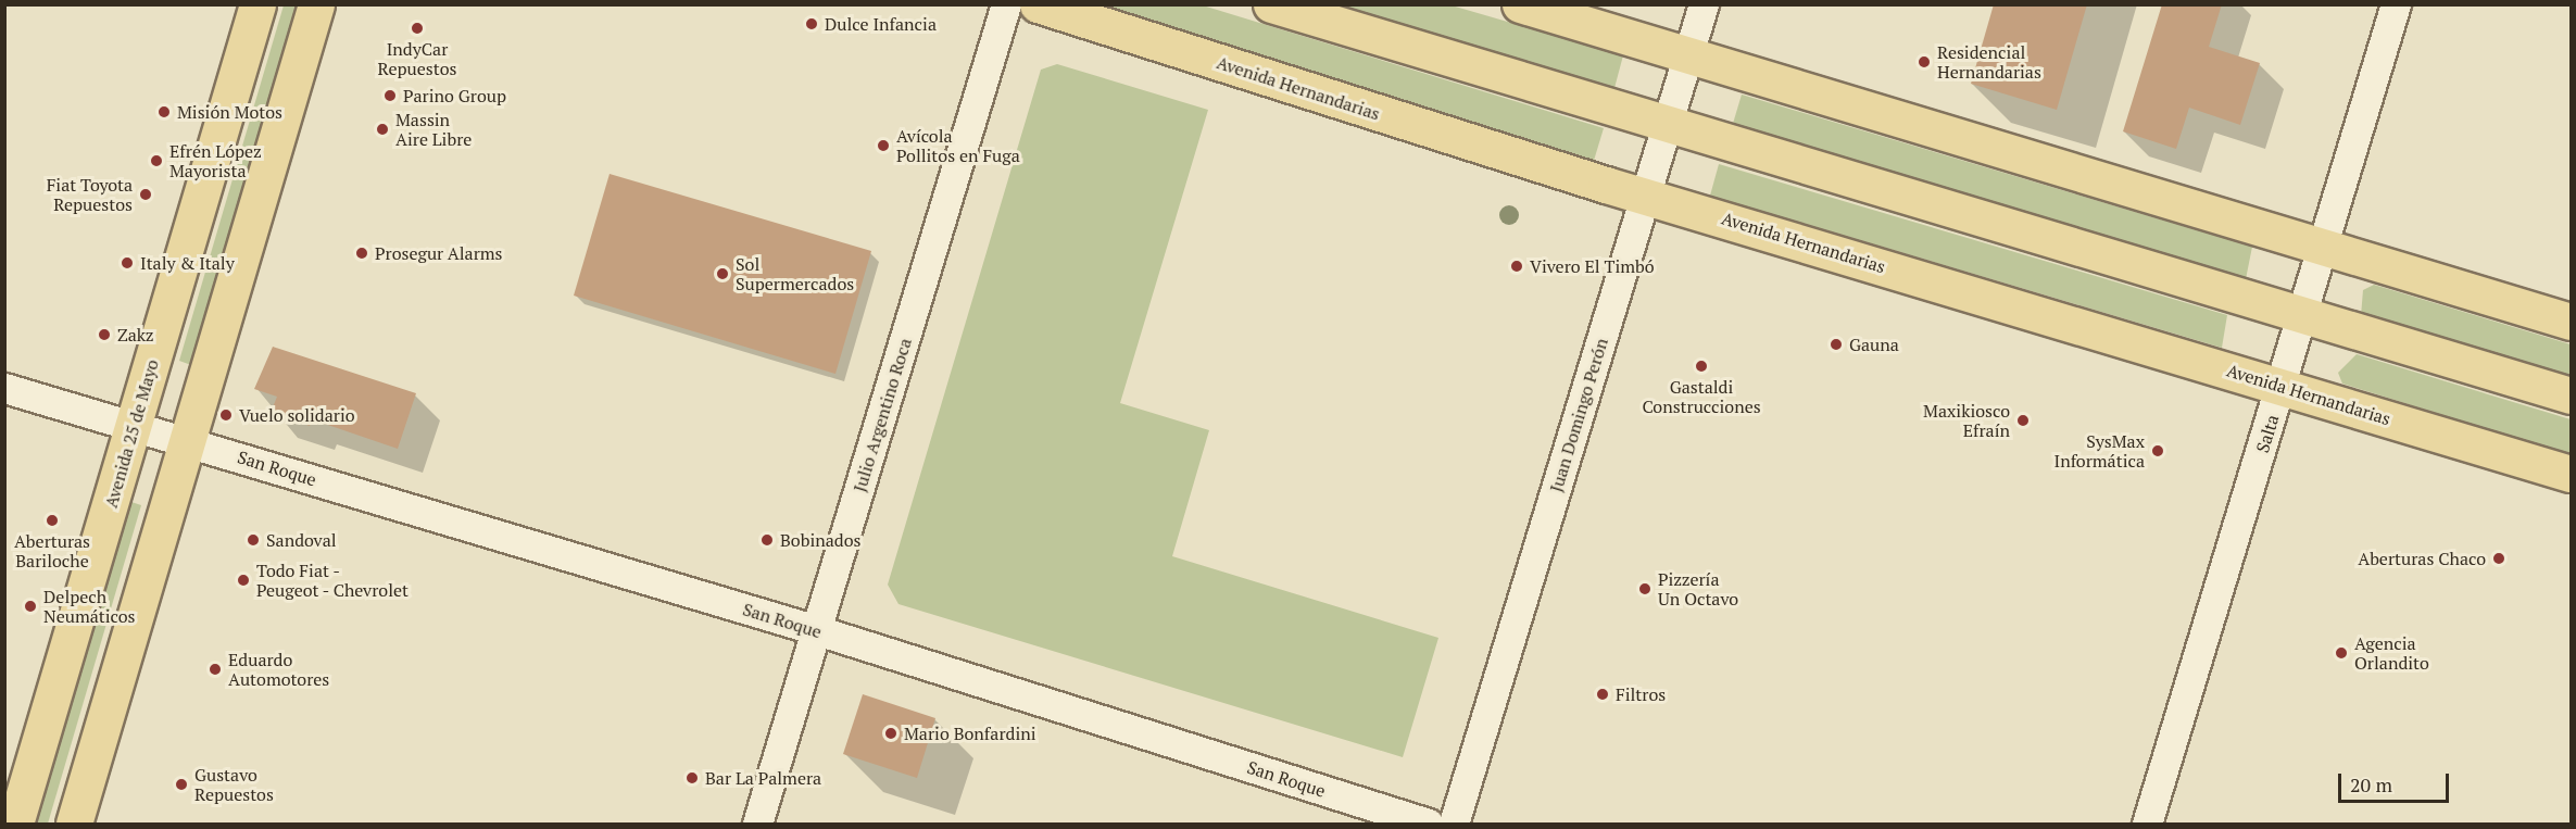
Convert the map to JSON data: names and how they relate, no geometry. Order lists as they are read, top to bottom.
{
  "streets": {
    "main road": ["Avenida Hernandarias", "Avenida 25 de Mayo"],
    "street": [
      "Julio Argentino Roca",
      "Juan Domingo Perón",
      "Salta",
      "San Roque"
    ]
  },
  "crossings": [
    ["Avenida Hernandarias", "Juan Domingo Perón"],
    ["Avenida Hernandarias", "Salta"],
    ["Julio Argentino Roca", "San Roque"],
    ["Avenida 25 de Mayo", "San Roque"]
  ],
  "places": [
    "Dulce Infancia",
    "IndyCar Repuestos",
    "Residencial Hernandarias",
    "Parino Group",
    "Misión Motos",
    "Massin Aire Libre",
    "Avícola Pollitos en Fuga",
    "Efrén López Mayorista",
    "Fiat Toyota Repuestos",
    "Prosegur Alarms",
    "Italy & Italy",
    "Vivero El Timbó",
    "Sol Supermercados",
    "Zakz",
    "Gauna",
    "Gastaldi Construcciones",
    "Vuelo solidario",
    "Maxikiosco Efraín",
    "SysMax Informática",
    "Aberturas Bariloche",
    "Sandoval",
    "Bobinados",
    "Aberturas Chaco",
    "Todo Fiat - Peugeot - Chevrolet",
    "Pizzería Un Octavo",
    "Delpech Neumáticos",
    "Agencia Orlandito",
    "Eduardo Automotores",
    "Filtros",
    "Mario Bonfardini",
    "Bar La Palmera",
    "Gustavo Repuestos"
  ],
  "scale_bar": "20 m"
}
